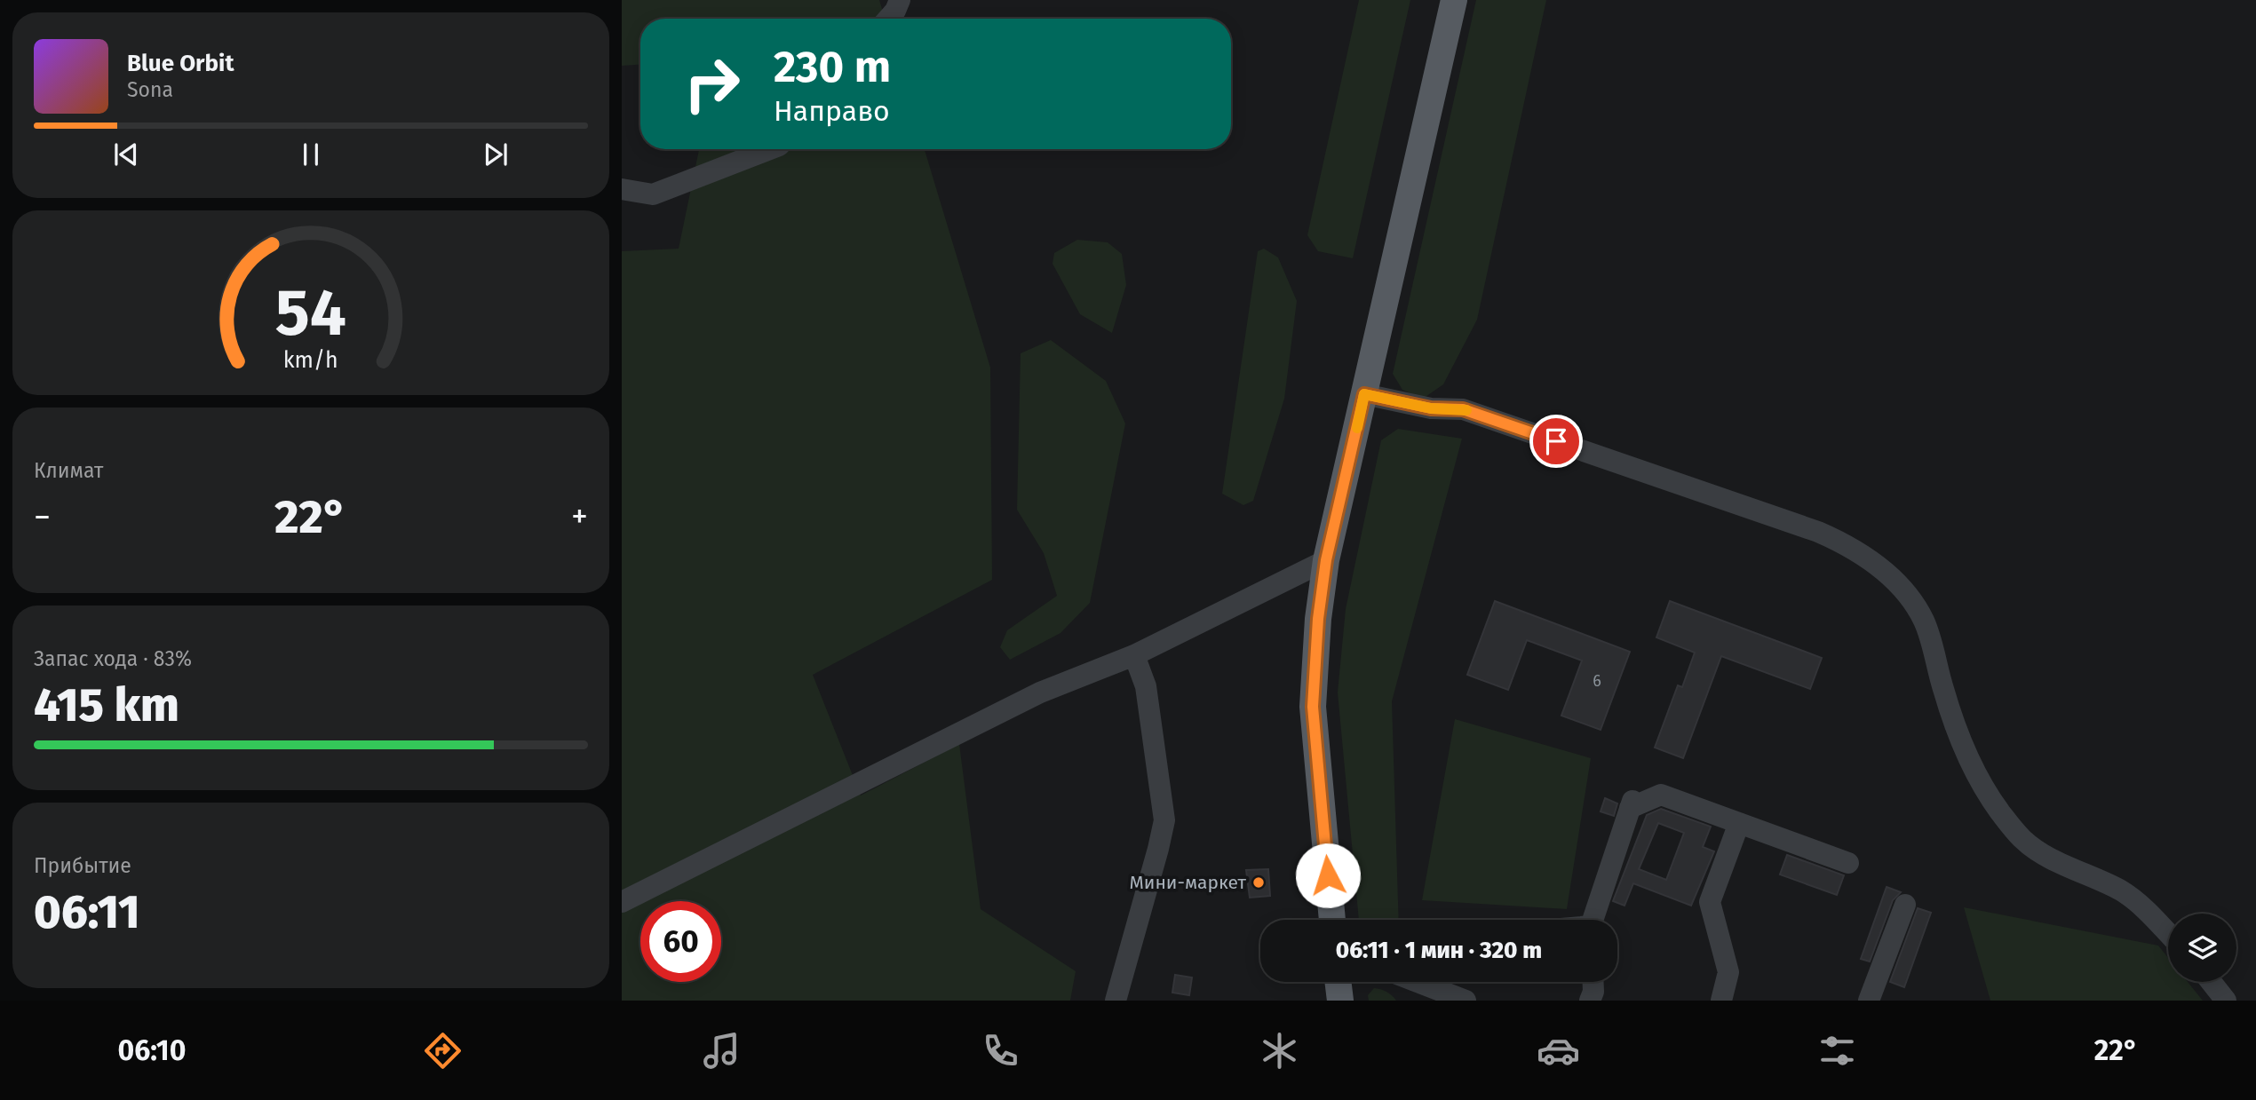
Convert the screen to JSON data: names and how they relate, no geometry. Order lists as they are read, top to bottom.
{
  "places": ["Мини-маркет"],
  "house_numbers": ["6"],
  "page": {
    "turn": ["230 m", "Направо"],
    "song": ["Blue Orbit", "Sona"],
    "tile": [
      "Климат",
      ["Запас хода · 83%", "415 km"],
      ["Прибытие", "06:11"]
    ],
    "heat": ["−", "22°", "+"],
    "limit": "60",
    "trip": "06:11 · 1 мин · 320 m",
    "tabs": ["06:10", "22°"],
    "gauge": ["54", "km/h"]
  }
}
